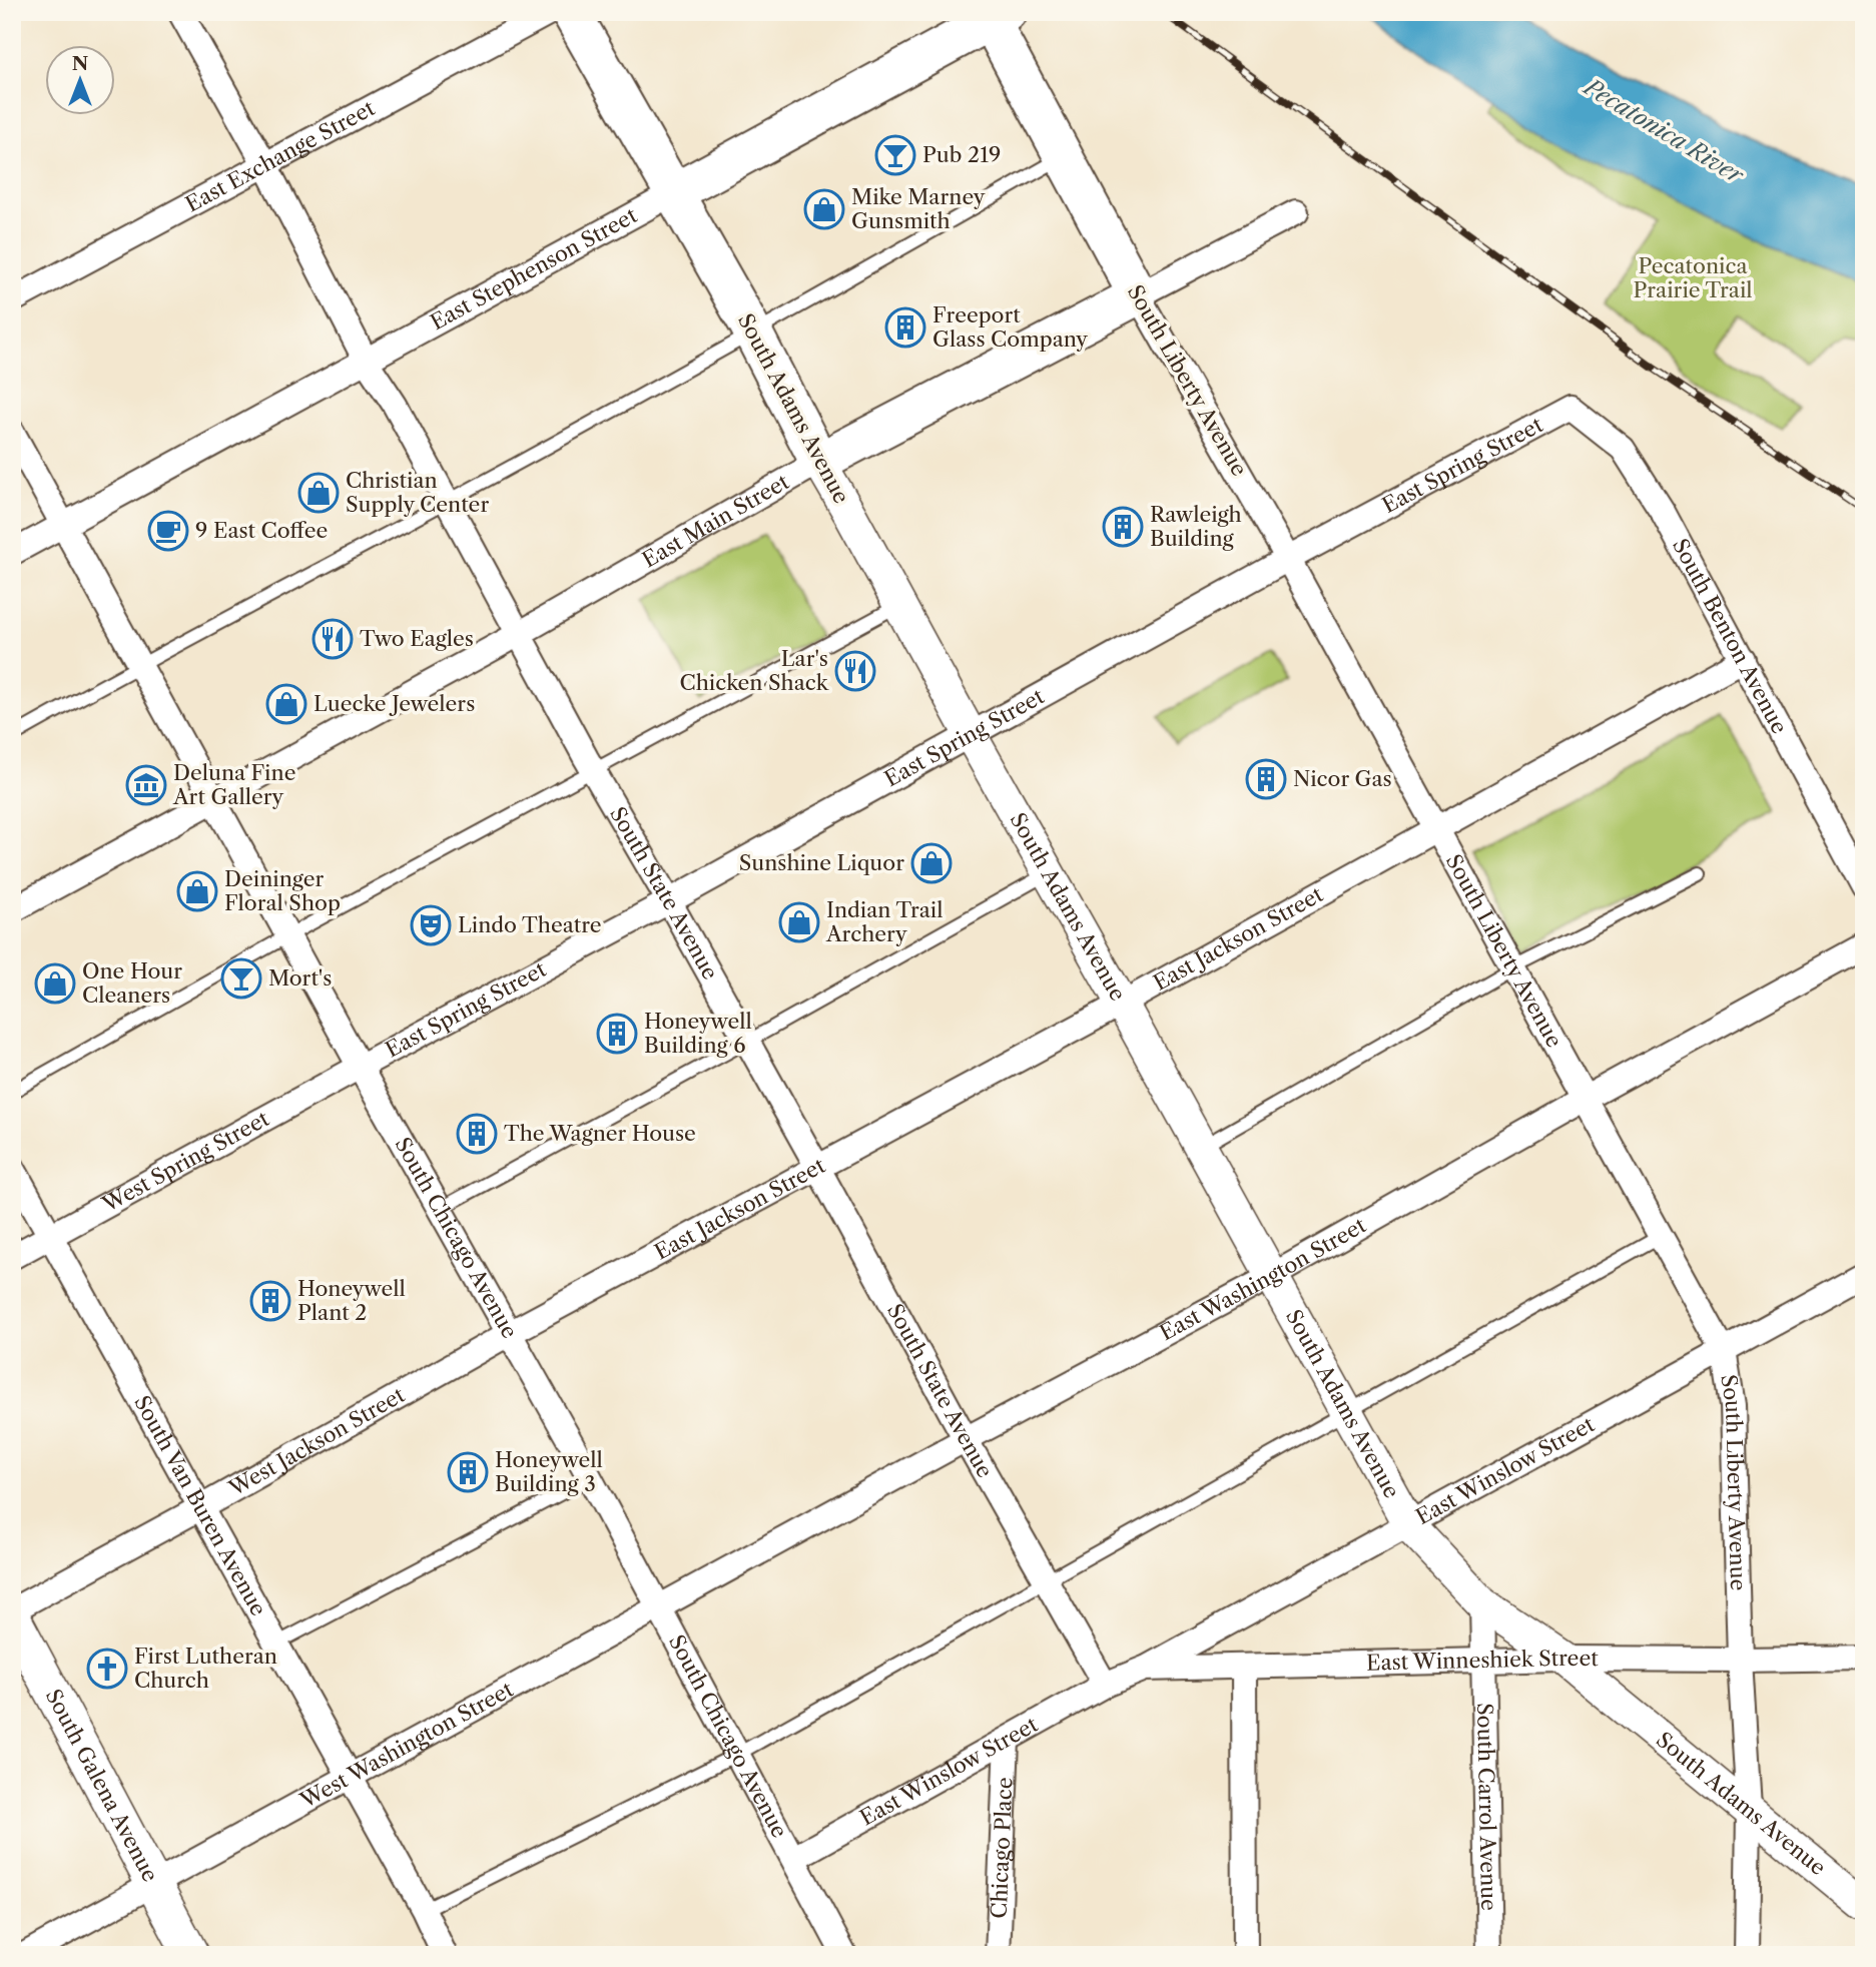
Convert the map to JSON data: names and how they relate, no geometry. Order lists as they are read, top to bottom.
{
  "streets": {
    "main road": [
      "East Stephenson Street",
      "South Liberty Avenue",
      "South Adams Avenue",
      "East Main Street",
      "South Galena Avenue"
    ],
    "street": [
      "East Exchange Street",
      "East Spring Street",
      "South Benton Avenue",
      "South State Avenue",
      "East Jackson Street",
      "West Spring Street",
      "South Chicago Avenue",
      "East Washington Street",
      "West Jackson Street",
      "East Winslow Street",
      "South Van Buren Avenue",
      "East Winneshiek Street",
      "West Washington Street",
      "South Carrol Avenue",
      "Chicago Place"
    ]
  },
  "crossings": [
    ["East Exchange Street", "South State Avenue"],
    ["East Stephenson Street", "South Liberty Avenue"],
    ["East Stephenson Street", "South Adams Avenue"],
    ["East Stephenson Street", "South State Avenue"],
    ["East Stephenson Street", "South Chicago Avenue"],
    ["South Liberty Avenue", "South Adams Avenue"],
    ["South Liberty Avenue", "East Spring Street"],
    ["South Liberty Avenue", "East Main Street"],
    ["South Liberty Avenue", "East Jackson Street"],
    ["South Liberty Avenue", "East Washington Street"],
    ["South Liberty Avenue", "East Winslow Street"],
    ["South Liberty Avenue", "East Winneshiek Street"],
    ["South Adams Avenue", "East Spring Street"],
    ["South Adams Avenue", "East Main Street"],
    ["South Adams Avenue", "East Jackson Street"],
    ["South Adams Avenue", "East Washington Street"],
    ["South Adams Avenue", "East Winslow Street"],
    ["South Adams Avenue", "East Winneshiek Street"],
    ["East Spring Street", "South Benton Avenue"],
    ["East Spring Street", "South State Avenue"],
    ["East Spring Street", "West Spring Street"],
    ["East Spring Street", "South Chicago Avenue"],
    ["East Main Street", "South State Avenue"],
    ["East Main Street", "South Chicago Avenue"],
    ["South Benton Avenue", "East Jackson Street"],
    ["South State Avenue", "East Jackson Street"],
    ["South State Avenue", "East Washington Street"],
    ["South State Avenue", "East Winslow Street"],
    ["South State Avenue", "East Winneshiek Street"],
    ["East Jackson Street", "South Chicago Avenue"],
    ["East Jackson Street", "West Jackson Street"],
    ["West Spring Street", "South Chicago Avenue"],
    ["West Spring Street", "South Van Buren Avenue"],
    ["South Chicago Avenue", "East Washington Street"],
    ["South Chicago Avenue", "West Jackson Street"],
    ["South Chicago Avenue", "East Winslow Street"],
    ["South Chicago Avenue", "West Washington Street"],
    ["East Washington Street", "West Washington Street"],
    ["West Jackson Street", "South Van Buren Avenue"],
    ["East Winslow Street", "East Winneshiek Street"],
    ["East Winslow Street", "Chicago Place"],
    ["South Van Buren Avenue", "West Washington Street"],
    ["East Winneshiek Street", "South Carrol Avenue"],
    ["West Washington Street", "South Galena Avenue"]
  ],
  "water": ["Pecatonica River"],
  "parks": ["Pecatonica Prairie Trail"],
  "places": {
    "bar": ["Pub 219", "Mort's"],
    "shop": [
      "Mike Marney Gunsmith",
      "Christian Supply Center",
      "Luecke Jewelers",
      "Sunshine Liquor",
      "Deininger Floral Shop",
      "Indian Trail Archery",
      "One Hour Cleaners"
    ],
    "building": [
      "Freeport Glass Company",
      "Rawleigh Building",
      "Nicor Gas",
      "Honeywell Building 6",
      "The Wagner House",
      "Honeywell Plant 2",
      "Honeywell Building 3"
    ],
    "cafe": ["9 East Coffee"],
    "restaurant": ["Two Eagles", "Lar's Chicken Shack"],
    "museum": ["Deluna Fine Art Gallery"],
    "theatre": ["Lindo Theatre"],
    "church": ["First Lutheran Church"]
  },
  "north": "top"
}
